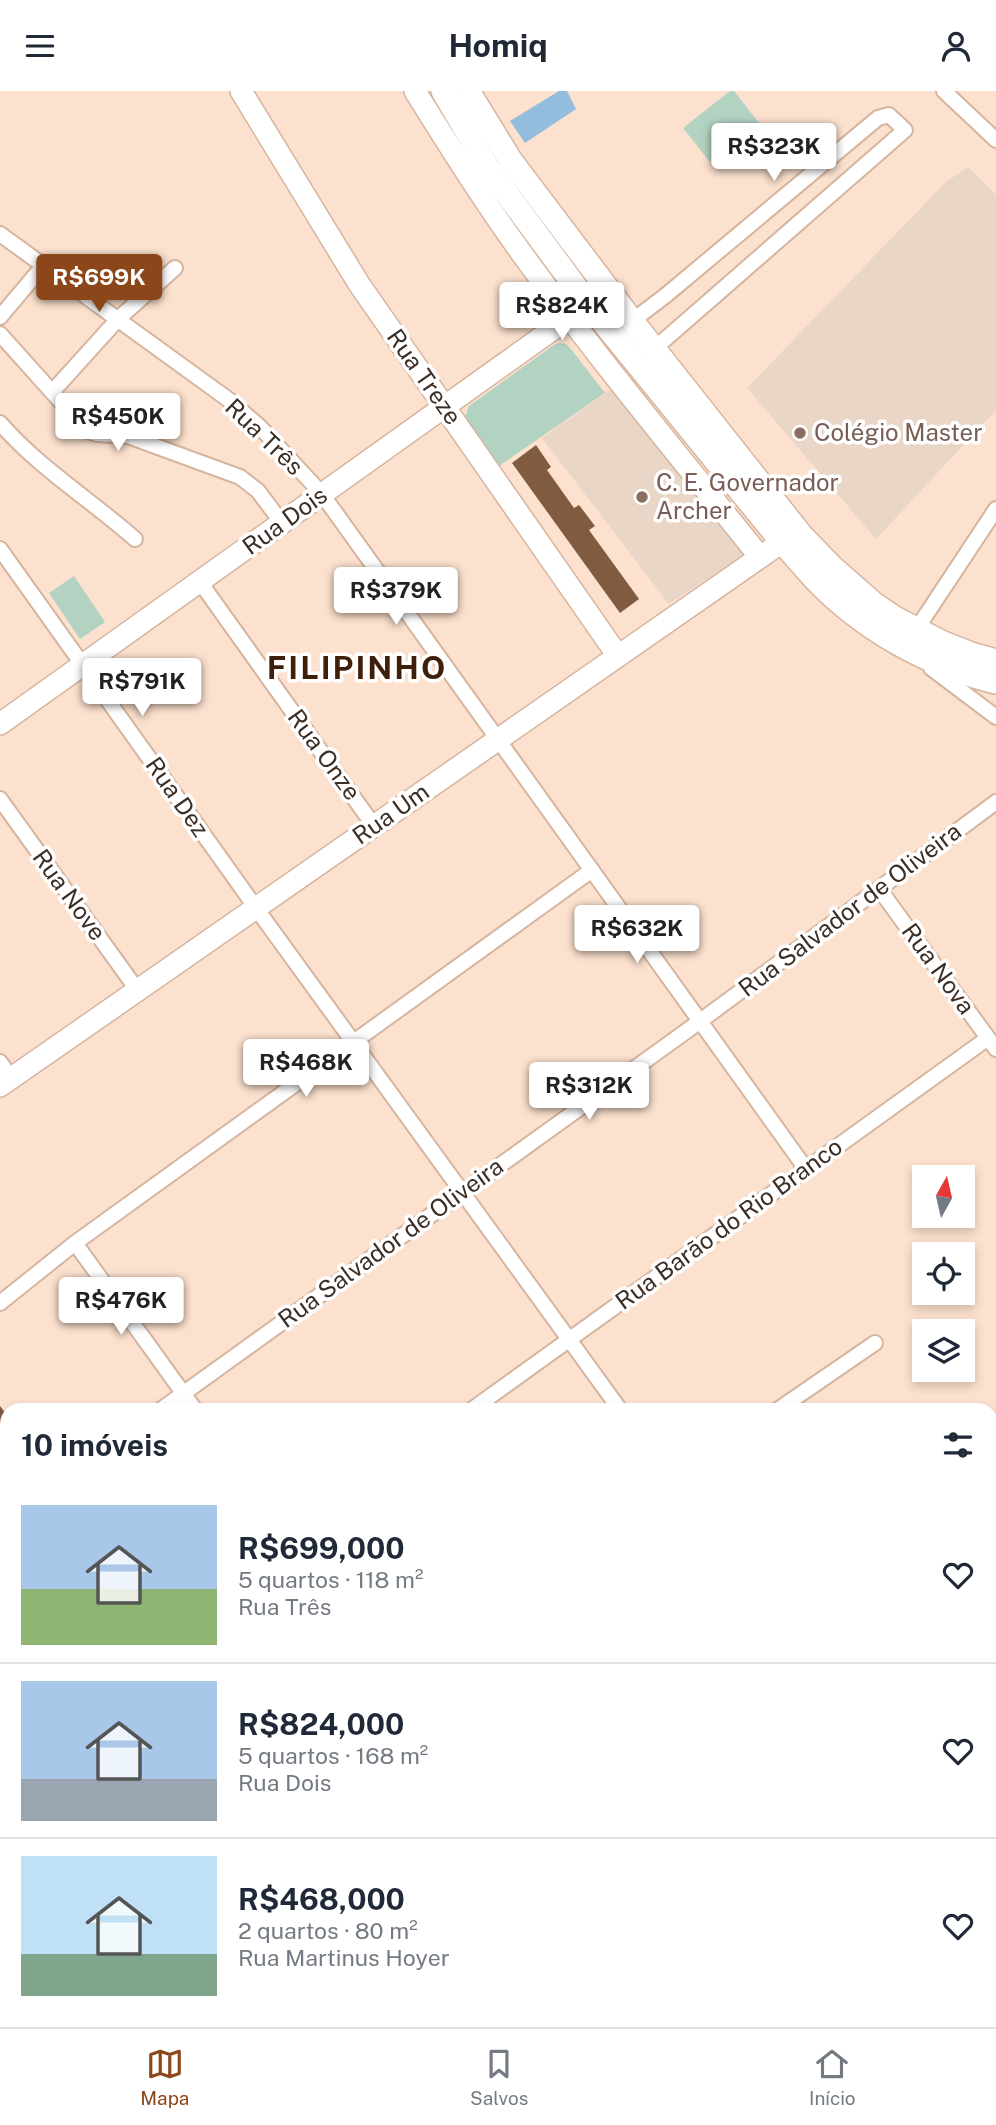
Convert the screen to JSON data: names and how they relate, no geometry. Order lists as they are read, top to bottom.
{
  "streets": {
    "main road": ["Rua Treze", "Rua Dois", "Rua Um"],
    "street": [
      "Rua Três",
      "Rua Onze",
      "Rua Dez",
      "Rua Nove",
      "Rua Salvador de Oliveira",
      "Rua Nova",
      "Rua Barão do Rio Branco"
    ]
  },
  "crossings": [
    ["Rua Treze", "Rua Dois"],
    ["Rua Treze", "Rua Um"],
    ["Rua Três", "Rua Dois"],
    ["Rua Três", "Rua Um"],
    ["Rua Três", "Rua Salvador de Oliveira"],
    ["Rua Três", "Rua Barão do Rio Branco"],
    ["Rua Dois", "Rua Onze"],
    ["Rua Dois", "Rua Dez"],
    ["Rua Onze", "Rua Um"],
    ["Rua Dez", "Rua Um"],
    ["Rua Dez", "Rua Salvador de Oliveira"],
    ["Rua Dez", "Rua Barão do Rio Branco"],
    ["Rua Um", "Rua Nove"],
    ["Rua Salvador de Oliveira", "Rua Nova"],
    ["Rua Nova", "Rua Barão do Rio Branco"]
  ],
  "districts": ["FILIPINHO"],
  "places": ["Colégio Master", "C. E. Governador Archer"],
  "north": "top",
  "page": {
    "header": "Homiq",
    "price": [
      "R$323K",
      "R$699K",
      "R$824K",
      "R$450K",
      "R$379K",
      "R$791K",
      "R$632K",
      "R$468K",
      "R$312K",
      "R$476K"
    ],
    "heading": "10 imóveis",
    "list": [
      {
        "name": "R$699,000",
        "note": "5 quartos · 118 m² · Rua Três"
      },
      {
        "name": "R$824,000",
        "note": "5 quartos · 168 m² · Rua Dois"
      },
      {
        "name": "R$468,000",
        "note": "2 quartos · 80 m² · Rua Martinus Hoyer"
      }
    ],
    "tabs": ["Mapa", "Salvos", "Início"]
  }
}
